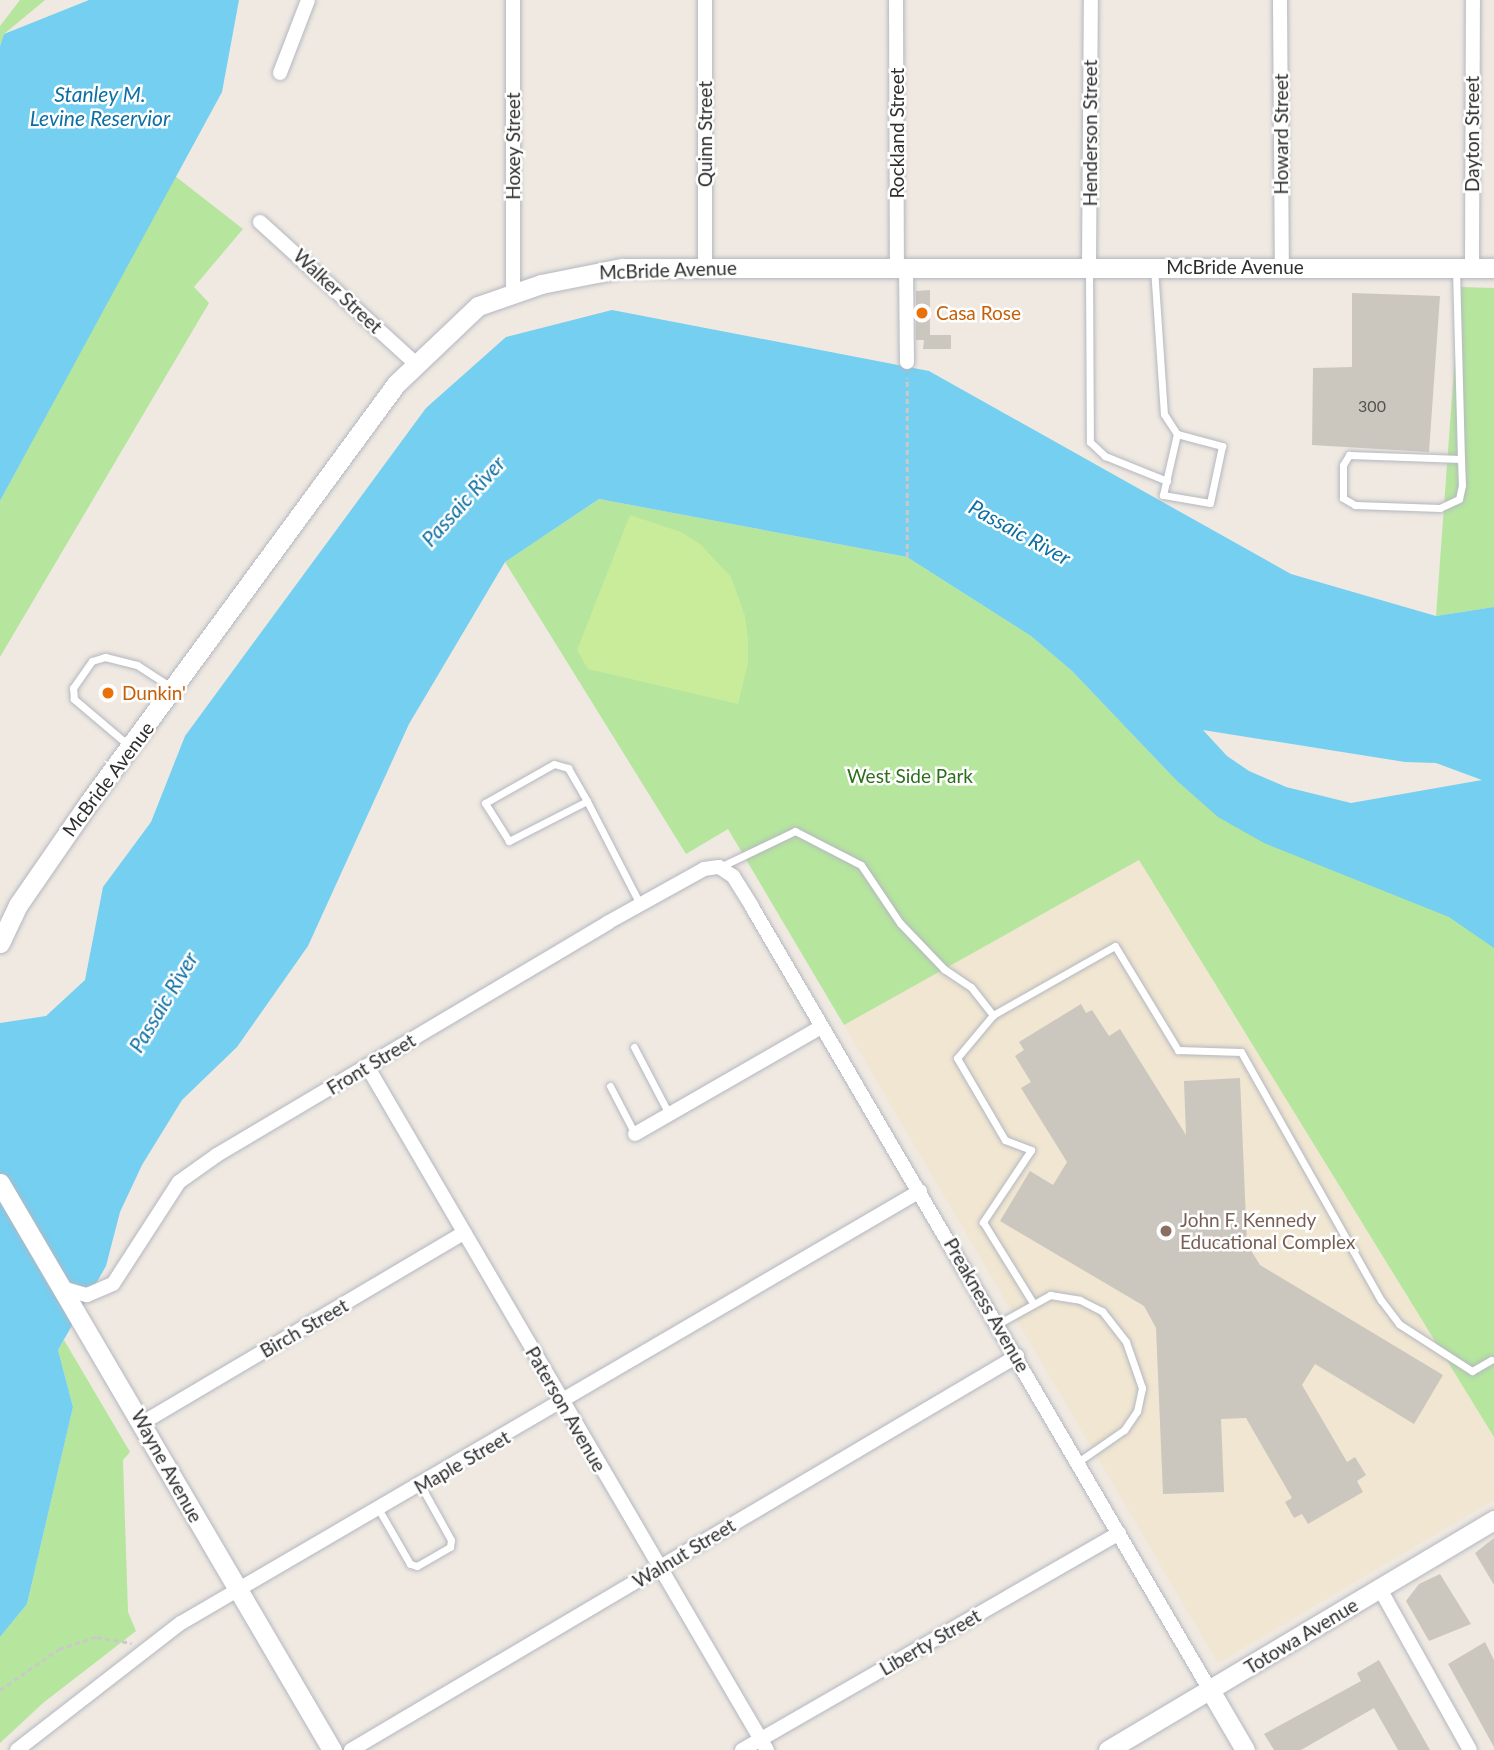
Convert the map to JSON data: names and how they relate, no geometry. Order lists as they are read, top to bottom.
{
  "streets": {
    "main road": [
      "McBride Avenue",
      "Preakness Avenue",
      "Wayne Avenue",
      "Totowa Avenue"
    ],
    "street": [
      "Rockland Street",
      "Henderson Street",
      "Quinn Street",
      "Howard Street",
      "Dayton Street",
      "Hoxey Street",
      "Walker Street",
      "Front Street",
      "Birch Street",
      "Paterson Avenue",
      "Maple Street",
      "Walnut Street",
      "Liberty Street"
    ]
  },
  "crossings": [
    ["Rockland Street", "McBride Avenue"],
    ["Henderson Street", "McBride Avenue"],
    ["Quinn Street", "McBride Avenue"],
    ["Howard Street", "McBride Avenue"],
    ["Dayton Street", "McBride Avenue"],
    ["Hoxey Street", "McBride Avenue"],
    ["McBride Avenue", "Walker Street"],
    ["Front Street", "Preakness Avenue"],
    ["Front Street", "Paterson Avenue"],
    ["Front Street", "Wayne Avenue"],
    ["Preakness Avenue", "Maple Street"],
    ["Preakness Avenue", "Walnut Street"],
    ["Preakness Avenue", "Totowa Avenue"],
    ["Preakness Avenue", "Liberty Street"],
    ["Birch Street", "Paterson Avenue"],
    ["Birch Street", "Wayne Avenue"],
    ["Paterson Avenue", "Maple Street"],
    ["Paterson Avenue", "Walnut Street"],
    ["Paterson Avenue", "Liberty Street"],
    ["Maple Street", "Wayne Avenue"]
  ],
  "water": ["Stanley M. Levine Reservior", "Passaic River"],
  "parks": ["West Side Park"],
  "places": ["Casa Rose", "Dunkin'", "John F. Kennedy Educational Complex"],
  "house_numbers": ["300"]
}
